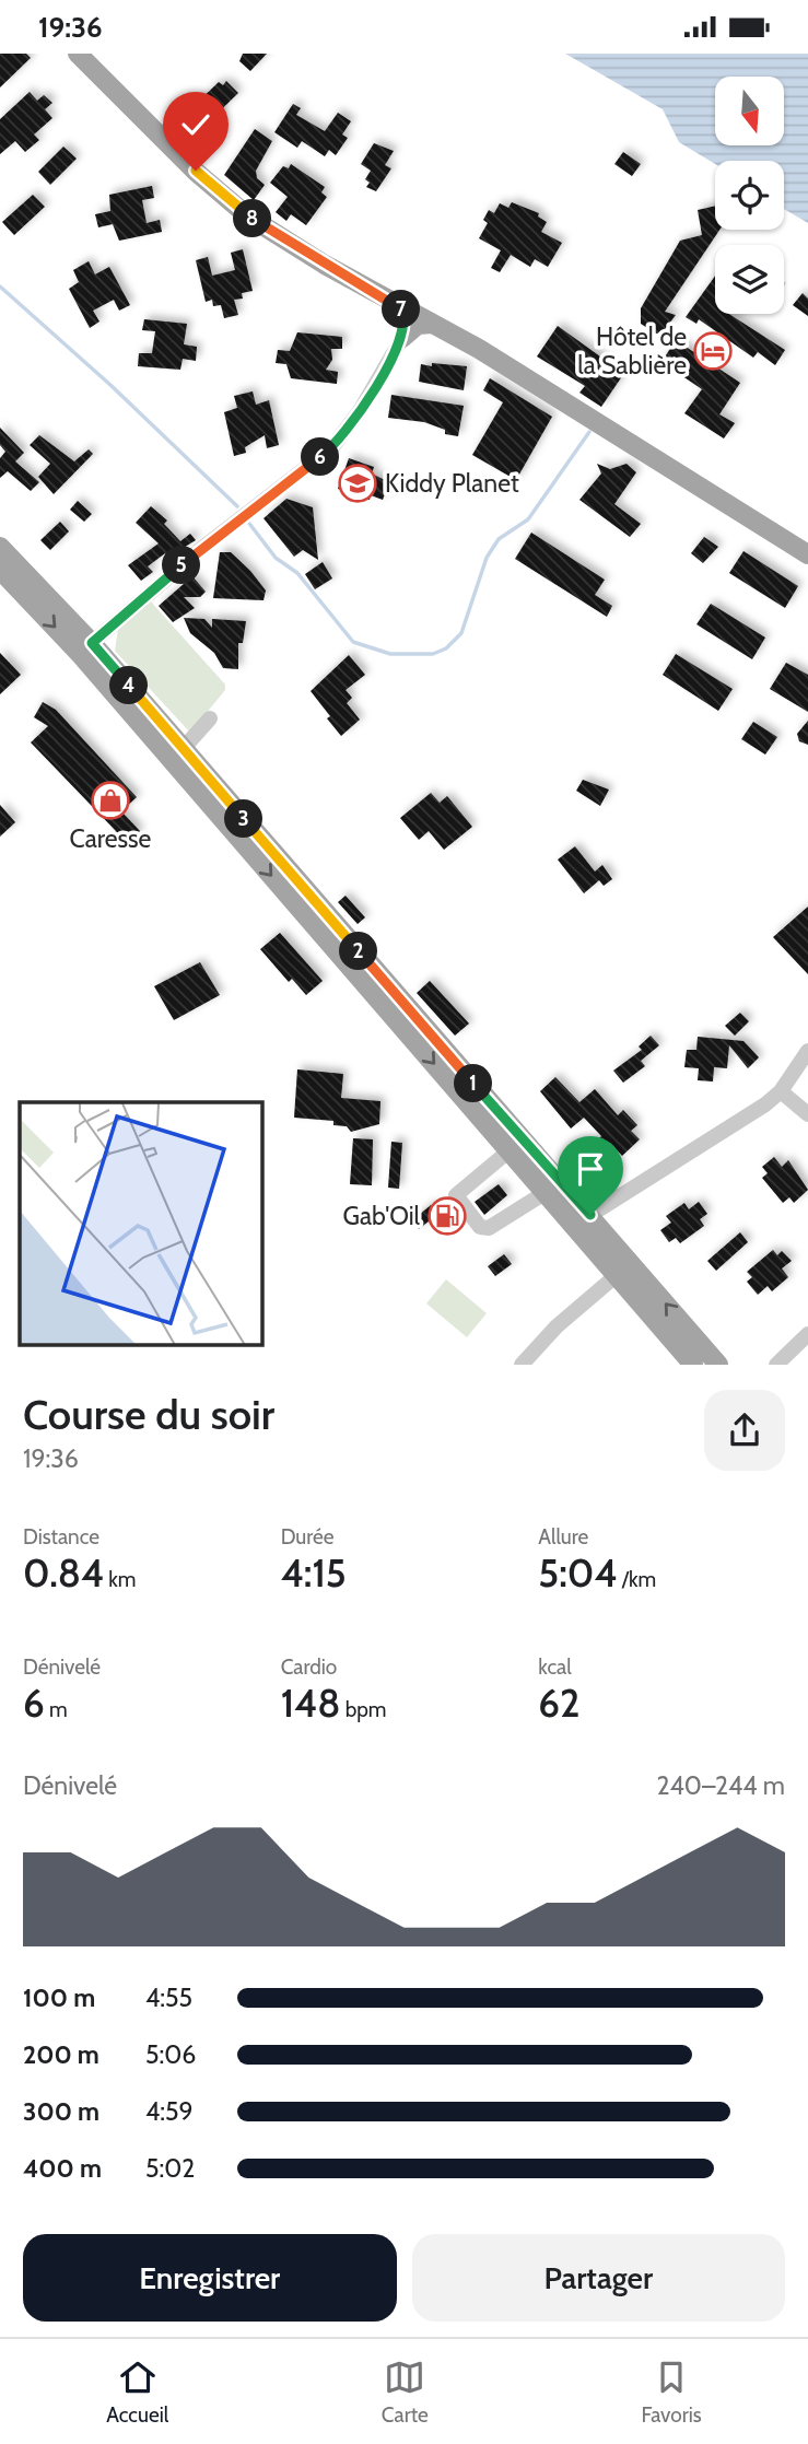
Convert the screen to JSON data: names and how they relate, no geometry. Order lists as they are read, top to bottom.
{
  "places": {
    "hotel": ["Hôtel de la Sablière"],
    "school or university": ["Kiddy Planet"],
    "shop": ["Caresse"],
    "fuel station": ["Gab'Oil"]
  },
  "north": "bottom",
  "page": {
    "status": "19:36",
    "pins": [
      "8",
      "7",
      "6",
      "5",
      "4",
      "3",
      "2",
      "1"
    ],
    "heading": ["Course du soir", "19:36"],
    "stats": [
      ["Distance", "0.84 km"],
      ["Durée", "4:15"],
      ["Allure", "5:04 /km"],
      ["Dénivelé", "6 m"],
      ["Cardio", "148 bpm"],
      ["kcal", "62"]
    ],
    "chart": ["Dénivelé", "240–244 m"],
    "list": [
      {
        "name": "100 m",
        "note": "4:55"
      },
      {
        "name": "200 m",
        "note": "5:06"
      },
      {
        "name": "300 m",
        "note": "4:59"
      },
      {
        "name": "400 m",
        "note": "5:02"
      }
    ],
    "buttons": ["Enregistrer", "Partager"],
    "tabs": ["Accueil", "Carte", "Favoris"]
  }
}
